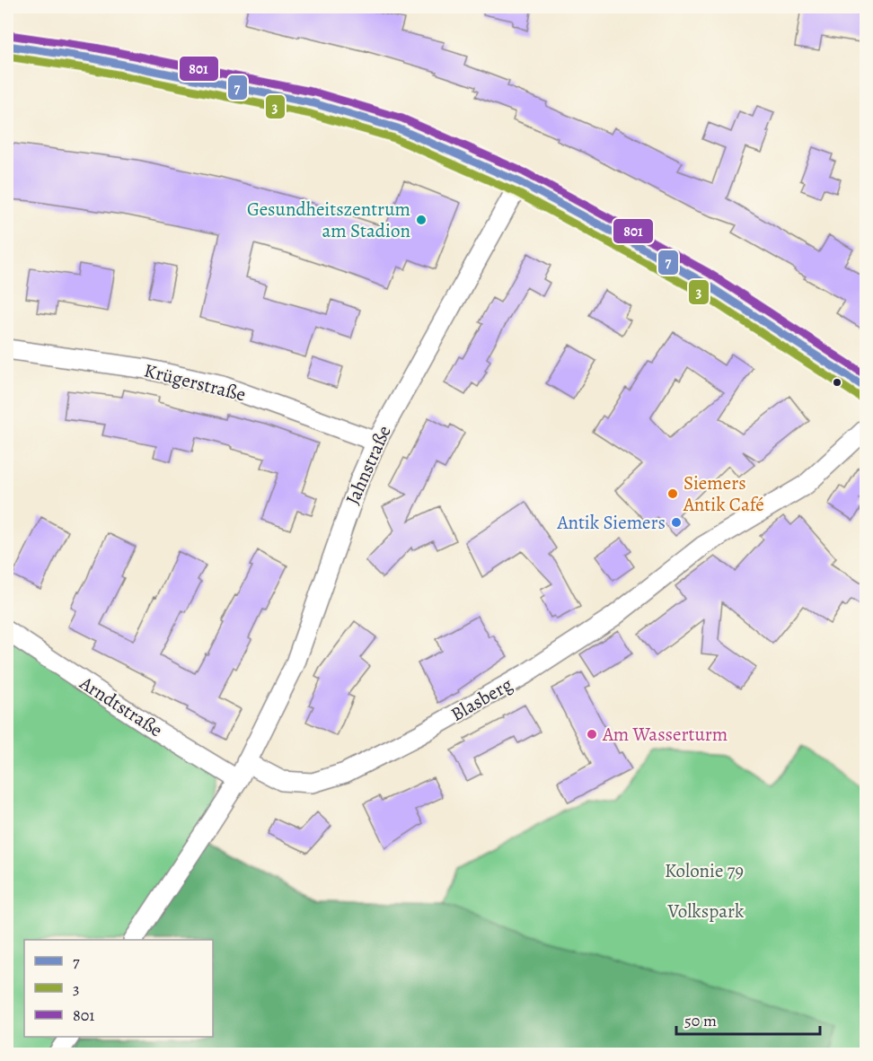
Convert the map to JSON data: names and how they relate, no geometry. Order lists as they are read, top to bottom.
{
  "streets": {
    "street": [
      "Krügerstraße",
      "Jahnstraße",
      "Blasberg",
      "Arndtstraße"
    ]
  },
  "crossings": [
    ["Krügerstraße", "Jahnstraße"],
    ["Jahnstraße", "Blasberg"]
  ],
  "parks": ["Kolonie 79", "Volkspark"],
  "places": [
    "Gesundheitszentrum am Stadion",
    "Siemers Antik Café",
    "Antik Siemers",
    "Am Wasserturm"
  ],
  "lines": ["transit line 801", "transit line 7", "transit line 3"],
  "legend": ["7", "3", "801"],
  "scale_bar": "50 m"
}
